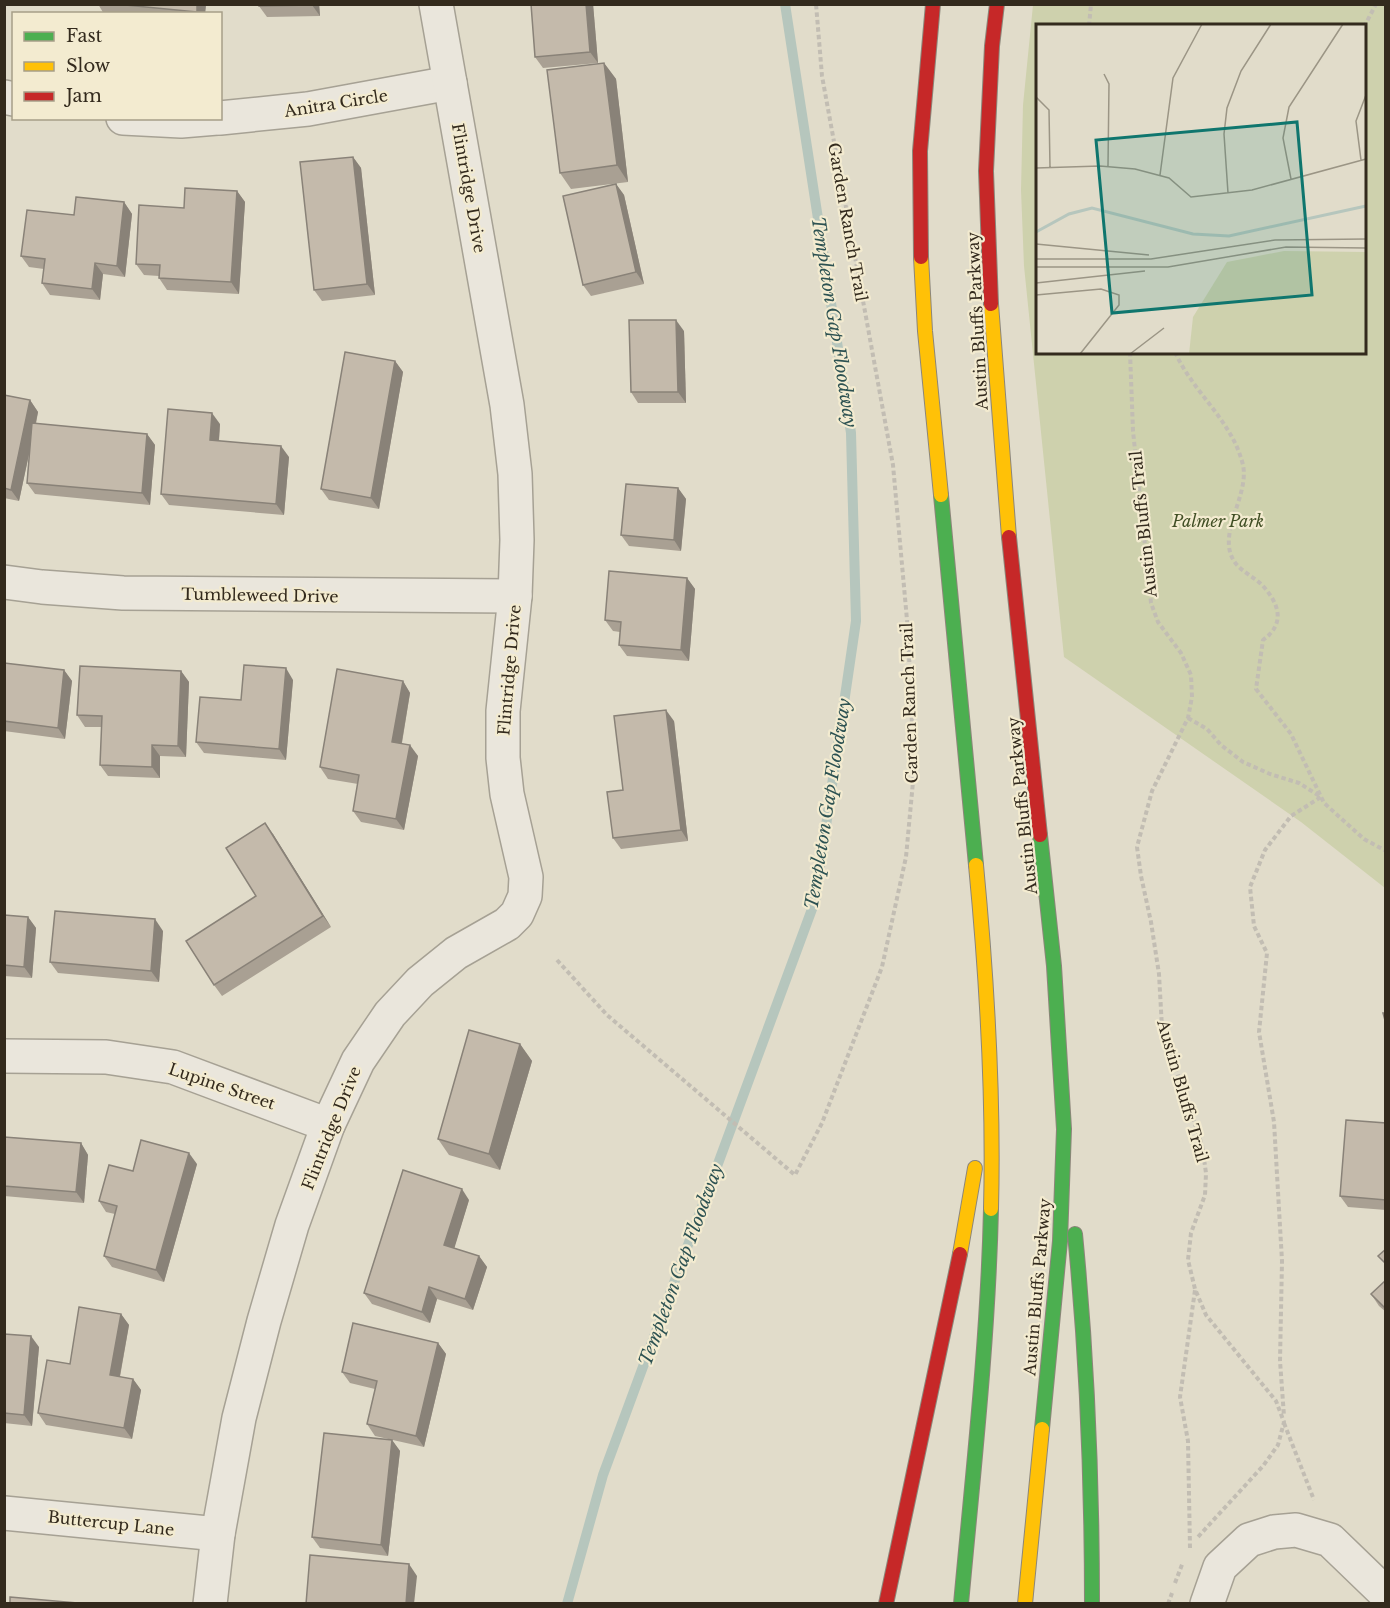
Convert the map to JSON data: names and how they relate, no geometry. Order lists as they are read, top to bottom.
{
  "streets": {
    "main road": ["Austin Bluffs Parkway"],
    "street": [
      "Anitra Circle",
      "Flintridge Drive",
      "Tumbleweed Drive",
      "Lupine Street",
      "Buttercup Lane"
    ],
    "path": ["Garden Ranch Trail", "Austin Bluffs Trail"]
  },
  "crossings": [
    ["Anitra Circle", "Flintridge Drive"],
    ["Flintridge Drive", "Tumbleweed Drive"],
    ["Flintridge Drive", "Lupine Street"],
    ["Flintridge Drive", "Buttercup Lane"]
  ],
  "water": ["Templeton Gap Floodway"],
  "parks": ["Palmer Park"],
  "legend": ["Fast", "Slow", "Jam"]
}
